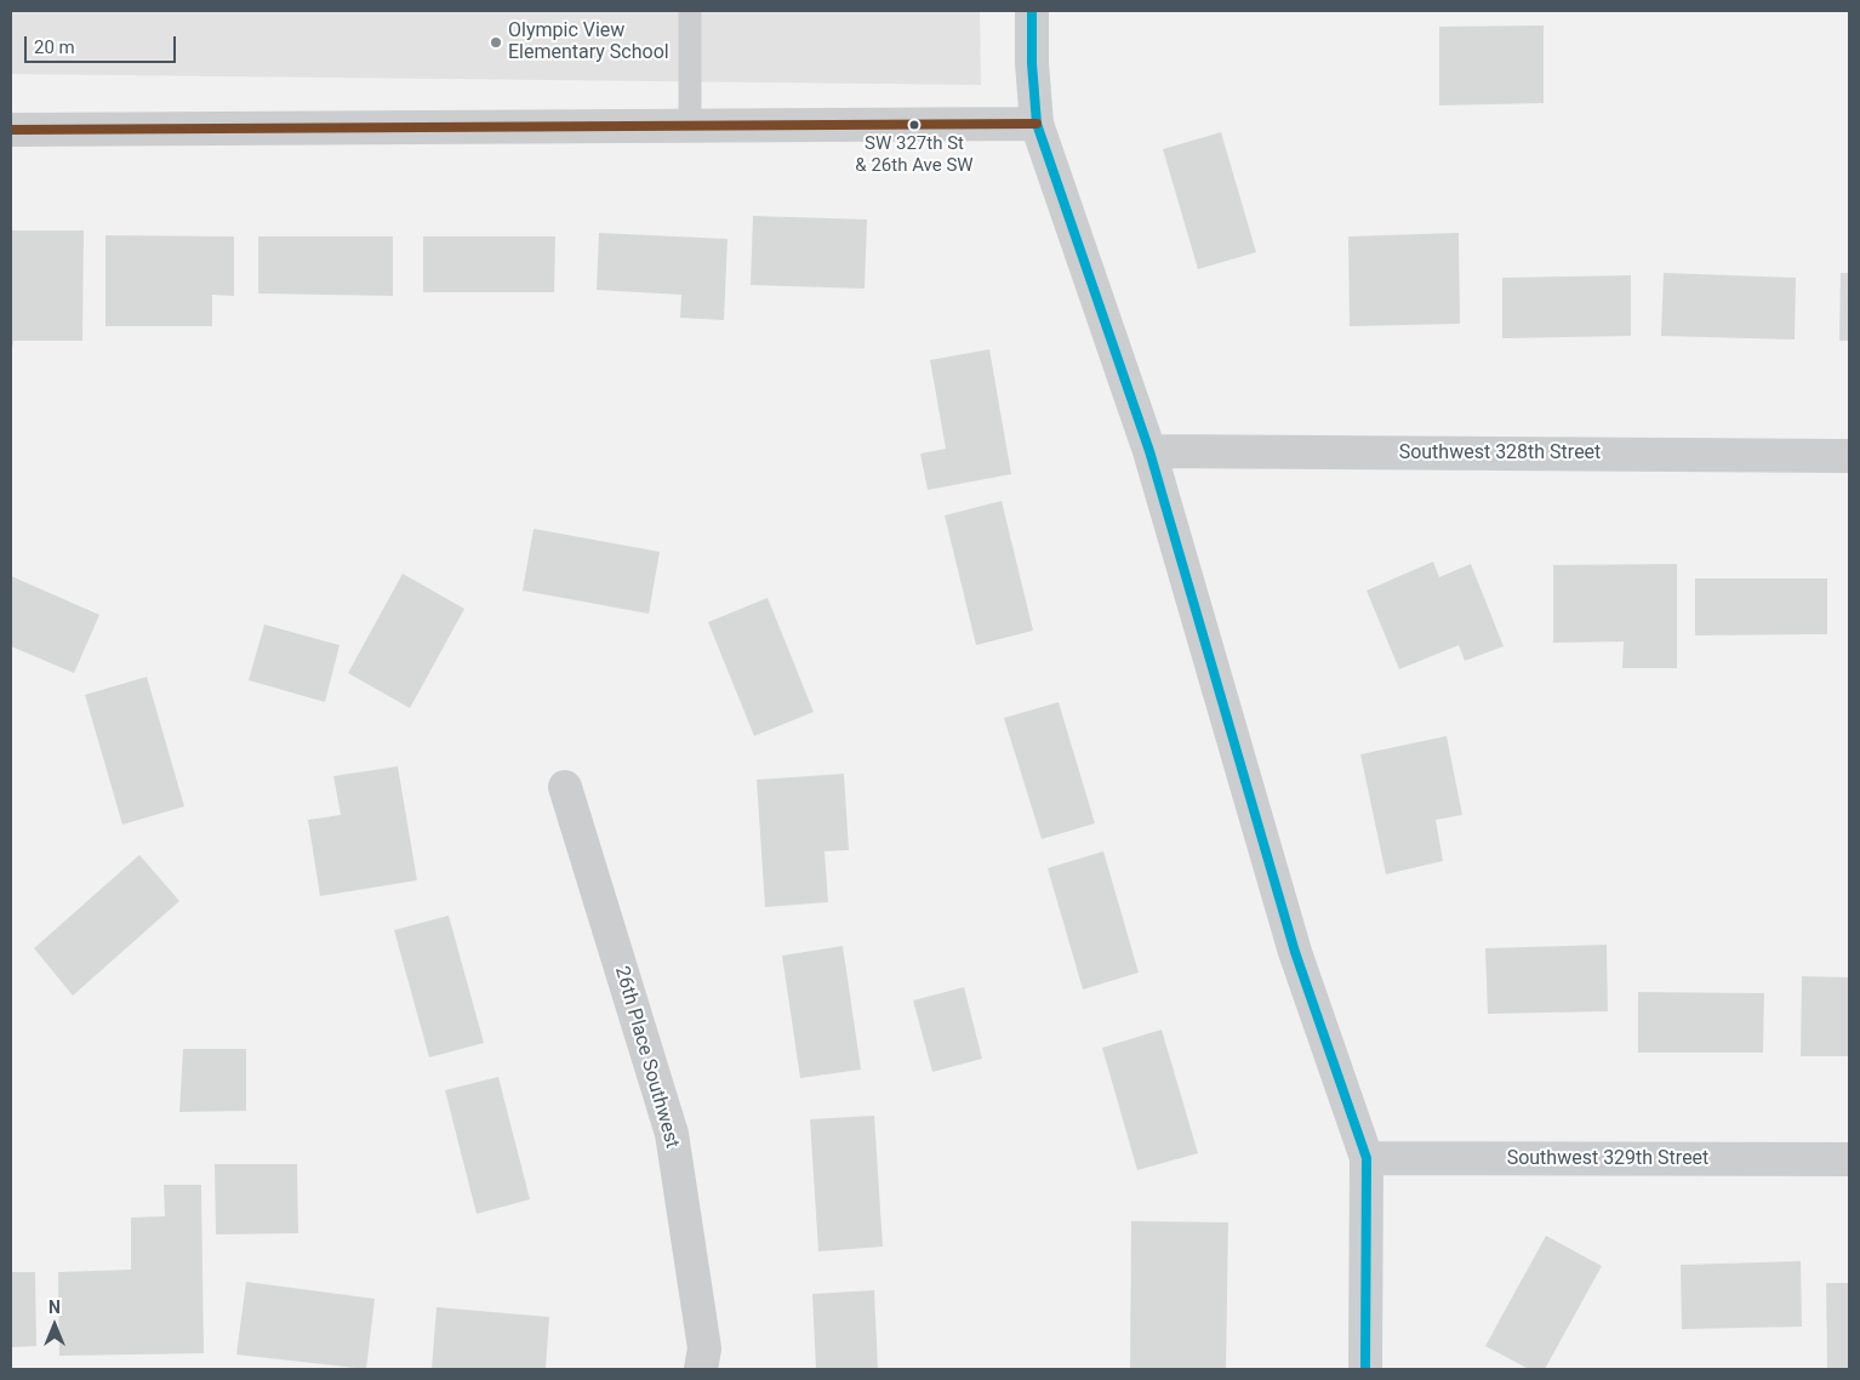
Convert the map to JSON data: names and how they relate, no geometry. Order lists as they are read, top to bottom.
{
  "streets": {
    "street": ["Southwest 328th Street", "26th Place Southwest", "Southwest 329th Street"]
  },
  "places": ["Olympic View Elementary School", "SW 327th St & 26th Ave SW"],
  "scale_bar": "20 m",
  "north": "top"
}
